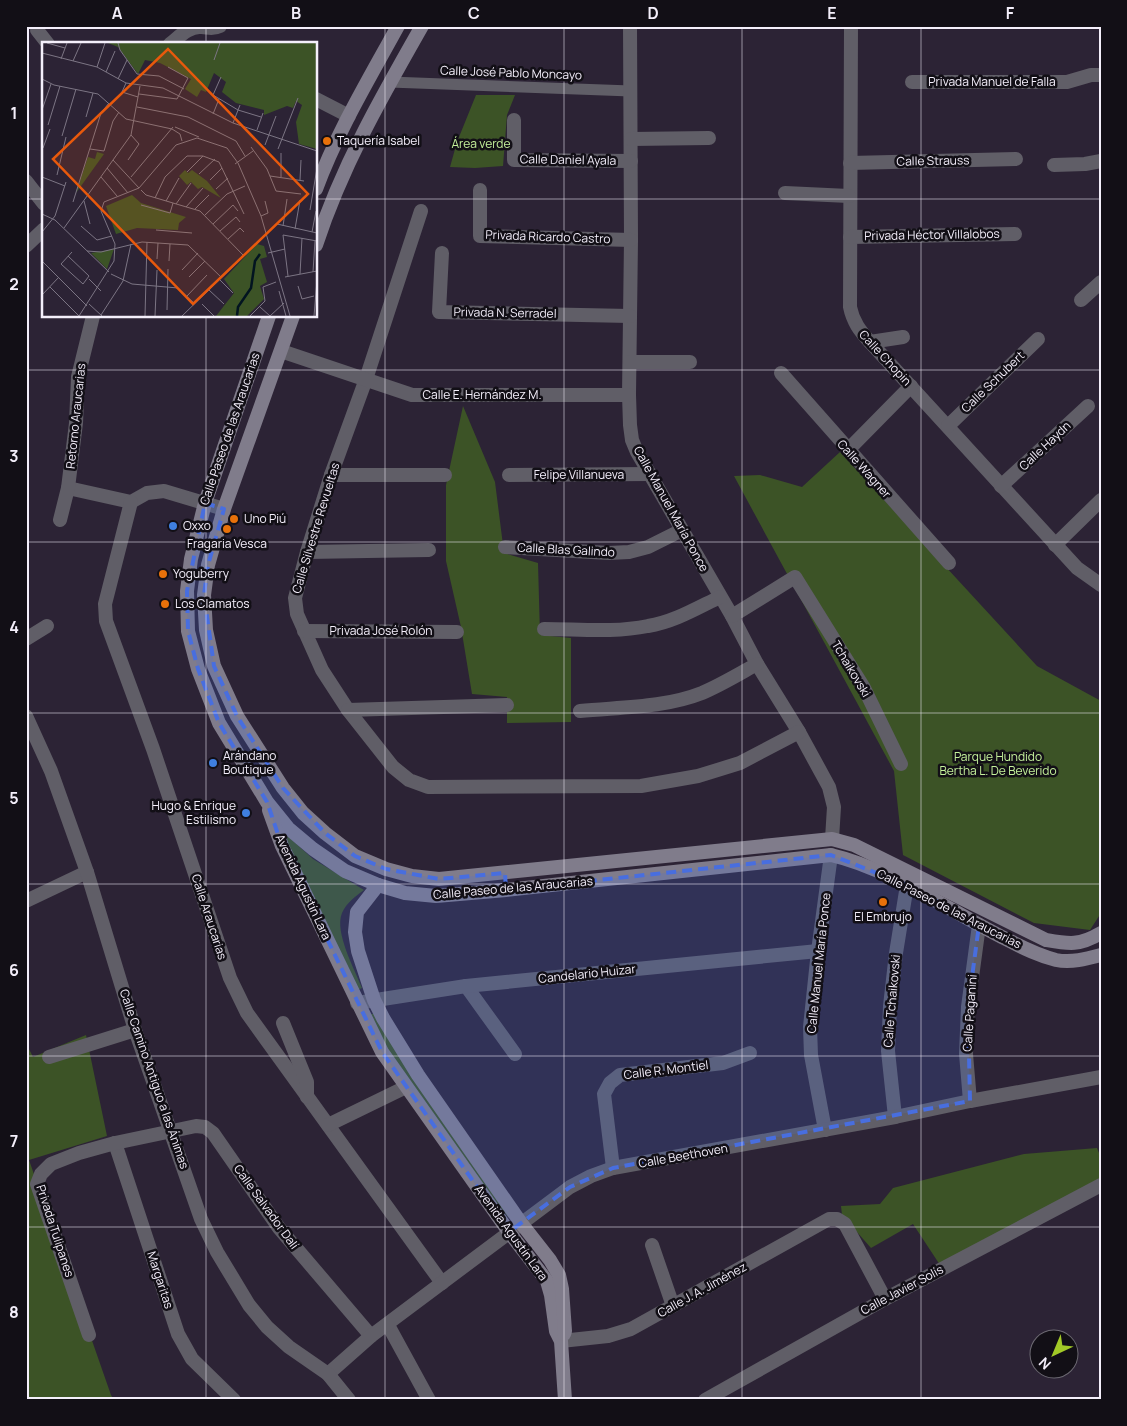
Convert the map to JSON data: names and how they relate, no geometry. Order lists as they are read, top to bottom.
{
  "streets": {
    "main road": ["Calle Paseo de las Araucarias", "Avenida Agustín Lara"],
    "street": [
      "Calle José Pablo Moncayo",
      "Privada Manuel de Falla",
      "Calle Daniel Ayala",
      "Calle Strauss",
      "Privada Héctor Villalobos",
      "Privada Ricardo Castro",
      "Privada N. Serradel",
      "Calle Chopin",
      "Calle Schubert",
      "Calle E. Hernández M.",
      "Retorno Araucarias",
      "Calle Haydn",
      "Calle Wagner",
      "Felipe Villanueva",
      "Calle Manuel María Ponce",
      "Calle Silvestre Revueltas",
      "Calle Blas Galindo",
      "Privada José Rolón",
      "Tchaikovski",
      "Calle Araucarias",
      "Candelario Huizar",
      "Calle Tchaikovski",
      "Calle Paganini",
      "Calle R. Montiel",
      "Calle Camino Antiguo a las Ánimas",
      "Calle Beethoven",
      "Calle Salvador Dalí",
      "Privada Tulipanes",
      "Margaritas",
      "Calle J. A. Jiménez",
      "Calle Javier Solís"
    ]
  },
  "crossings": [
    ["Calle José Pablo Moncayo", "Calle Manuel María Ponce"],
    ["Calle Daniel Ayala", "Calle Manuel María Ponce"],
    ["Calle Strauss", "Calle Chopin"],
    ["Privada Héctor Villalobos", "Calle Chopin"],
    ["Privada Ricardo Castro", "Calle Manuel María Ponce"],
    ["Privada N. Serradel", "Calle Manuel María Ponce"],
    ["Calle Chopin", "Calle Schubert"],
    ["Calle Chopin", "Calle Haydn"],
    ["Calle E. Hernández M.", "Calle Paseo de las Araucarias"],
    ["Calle E. Hernández M.", "Calle Manuel María Ponce"],
    ["Calle E. Hernández M.", "Calle Silvestre Revueltas"],
    ["Calle Paseo de las Araucarias", "Calle Manuel María Ponce"],
    ["Calle Paseo de las Araucarias", "Avenida Agustín Lara"],
    ["Calle Paseo de las Araucarias", "Calle Tchaikovski"],
    ["Calle Paseo de las Araucarias", "Calle Paganini"],
    ["Felipe Villanueva", "Calle Manuel María Ponce"],
    ["Calle Manuel María Ponce", "Calle Silvestre Revueltas"],
    ["Calle Manuel María Ponce", "Calle Blas Galindo"],
    ["Calle Manuel María Ponce", "Tchaikovski"],
    ["Calle Manuel María Ponce", "Candelario Huizar"],
    ["Calle Manuel María Ponce", "Calle Beethoven"],
    ["Calle Silvestre Revueltas", "Privada José Rolón"],
    ["Avenida Agustín Lara", "Candelario Huizar"],
    ["Avenida Agustín Lara", "Calle Beethoven"],
    ["Avenida Agustín Lara", "Calle J. A. Jiménez"],
    ["Calle Araucarias", "Calle Beethoven"],
    ["Calle Tchaikovski", "Calle Beethoven"],
    ["Calle Paganini", "Calle Beethoven"],
    ["Calle R. Montiel", "Calle Beethoven"],
    ["Calle Camino Antiguo a las Ánimas", "Calle Beethoven"],
    ["Calle Camino Antiguo a las Ánimas", "Calle Salvador Dalí"],
    ["Calle Camino Antiguo a las Ánimas", "Privada Tulipanes"],
    ["Calle Beethoven", "Calle Salvador Dalí"],
    ["Calle Salvador Dalí", "Privada Tulipanes"],
    ["Privada Tulipanes", "Margaritas"],
    ["Calle J. A. Jiménez", "Calle Javier Solís"]
  ],
  "parks": ["Área verde", "Parque Hundido Bertha L. De Beverido"],
  "places": [
    "Taquería Isabel",
    "Uno Piú",
    "Oxxo",
    "Fragaria Vesca",
    "Yoguberry",
    "Los Clamatos",
    "Arándano Boutique",
    "Hugo & Enrique Estilismo",
    "El Embrujo"
  ],
  "north": "bottom left",
  "grid": {
    "columns": [
      "A",
      "B",
      "C",
      "D",
      "E",
      "F"
    ],
    "rows": [
      "1",
      "2",
      "3",
      "4",
      "5",
      "6",
      "7",
      "8"
    ]
  }
}
